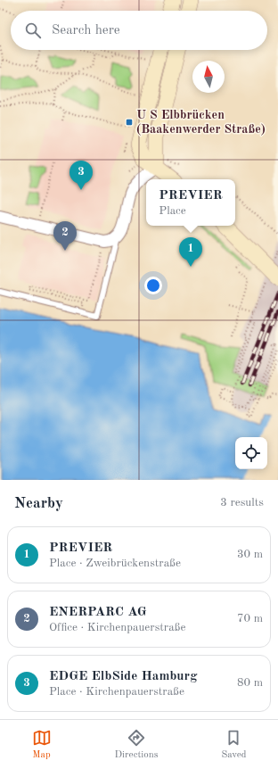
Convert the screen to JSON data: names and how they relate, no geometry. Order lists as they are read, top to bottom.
{
  "places": {
    "transit": ["U S Elbbrücken (Baakenwerder Straße)"]
  },
  "north": "top",
  "page": {
    "search": "Search here",
    "pins": ["3", "2", "1"],
    "popup": ["PREVIER", "Place"],
    "heading": ["Nearby", "3 results"],
    "list": [
      {
        "mark": "1",
        "name": "PREVIER",
        "note": "Place · Zweibrückenstraße",
        "value": "30 m"
      },
      {
        "mark": "2",
        "name": "ENERPARC AG",
        "note": "Office · Kirchenpauerstraße",
        "value": "70 m"
      },
      {
        "mark": "3",
        "name": "EDGE ElbSide Hamburg",
        "note": "Place · Kirchenpauerstraße",
        "value": "80 m"
      }
    ],
    "nav": ["Map", "Directions", "Saved"]
  }
}
